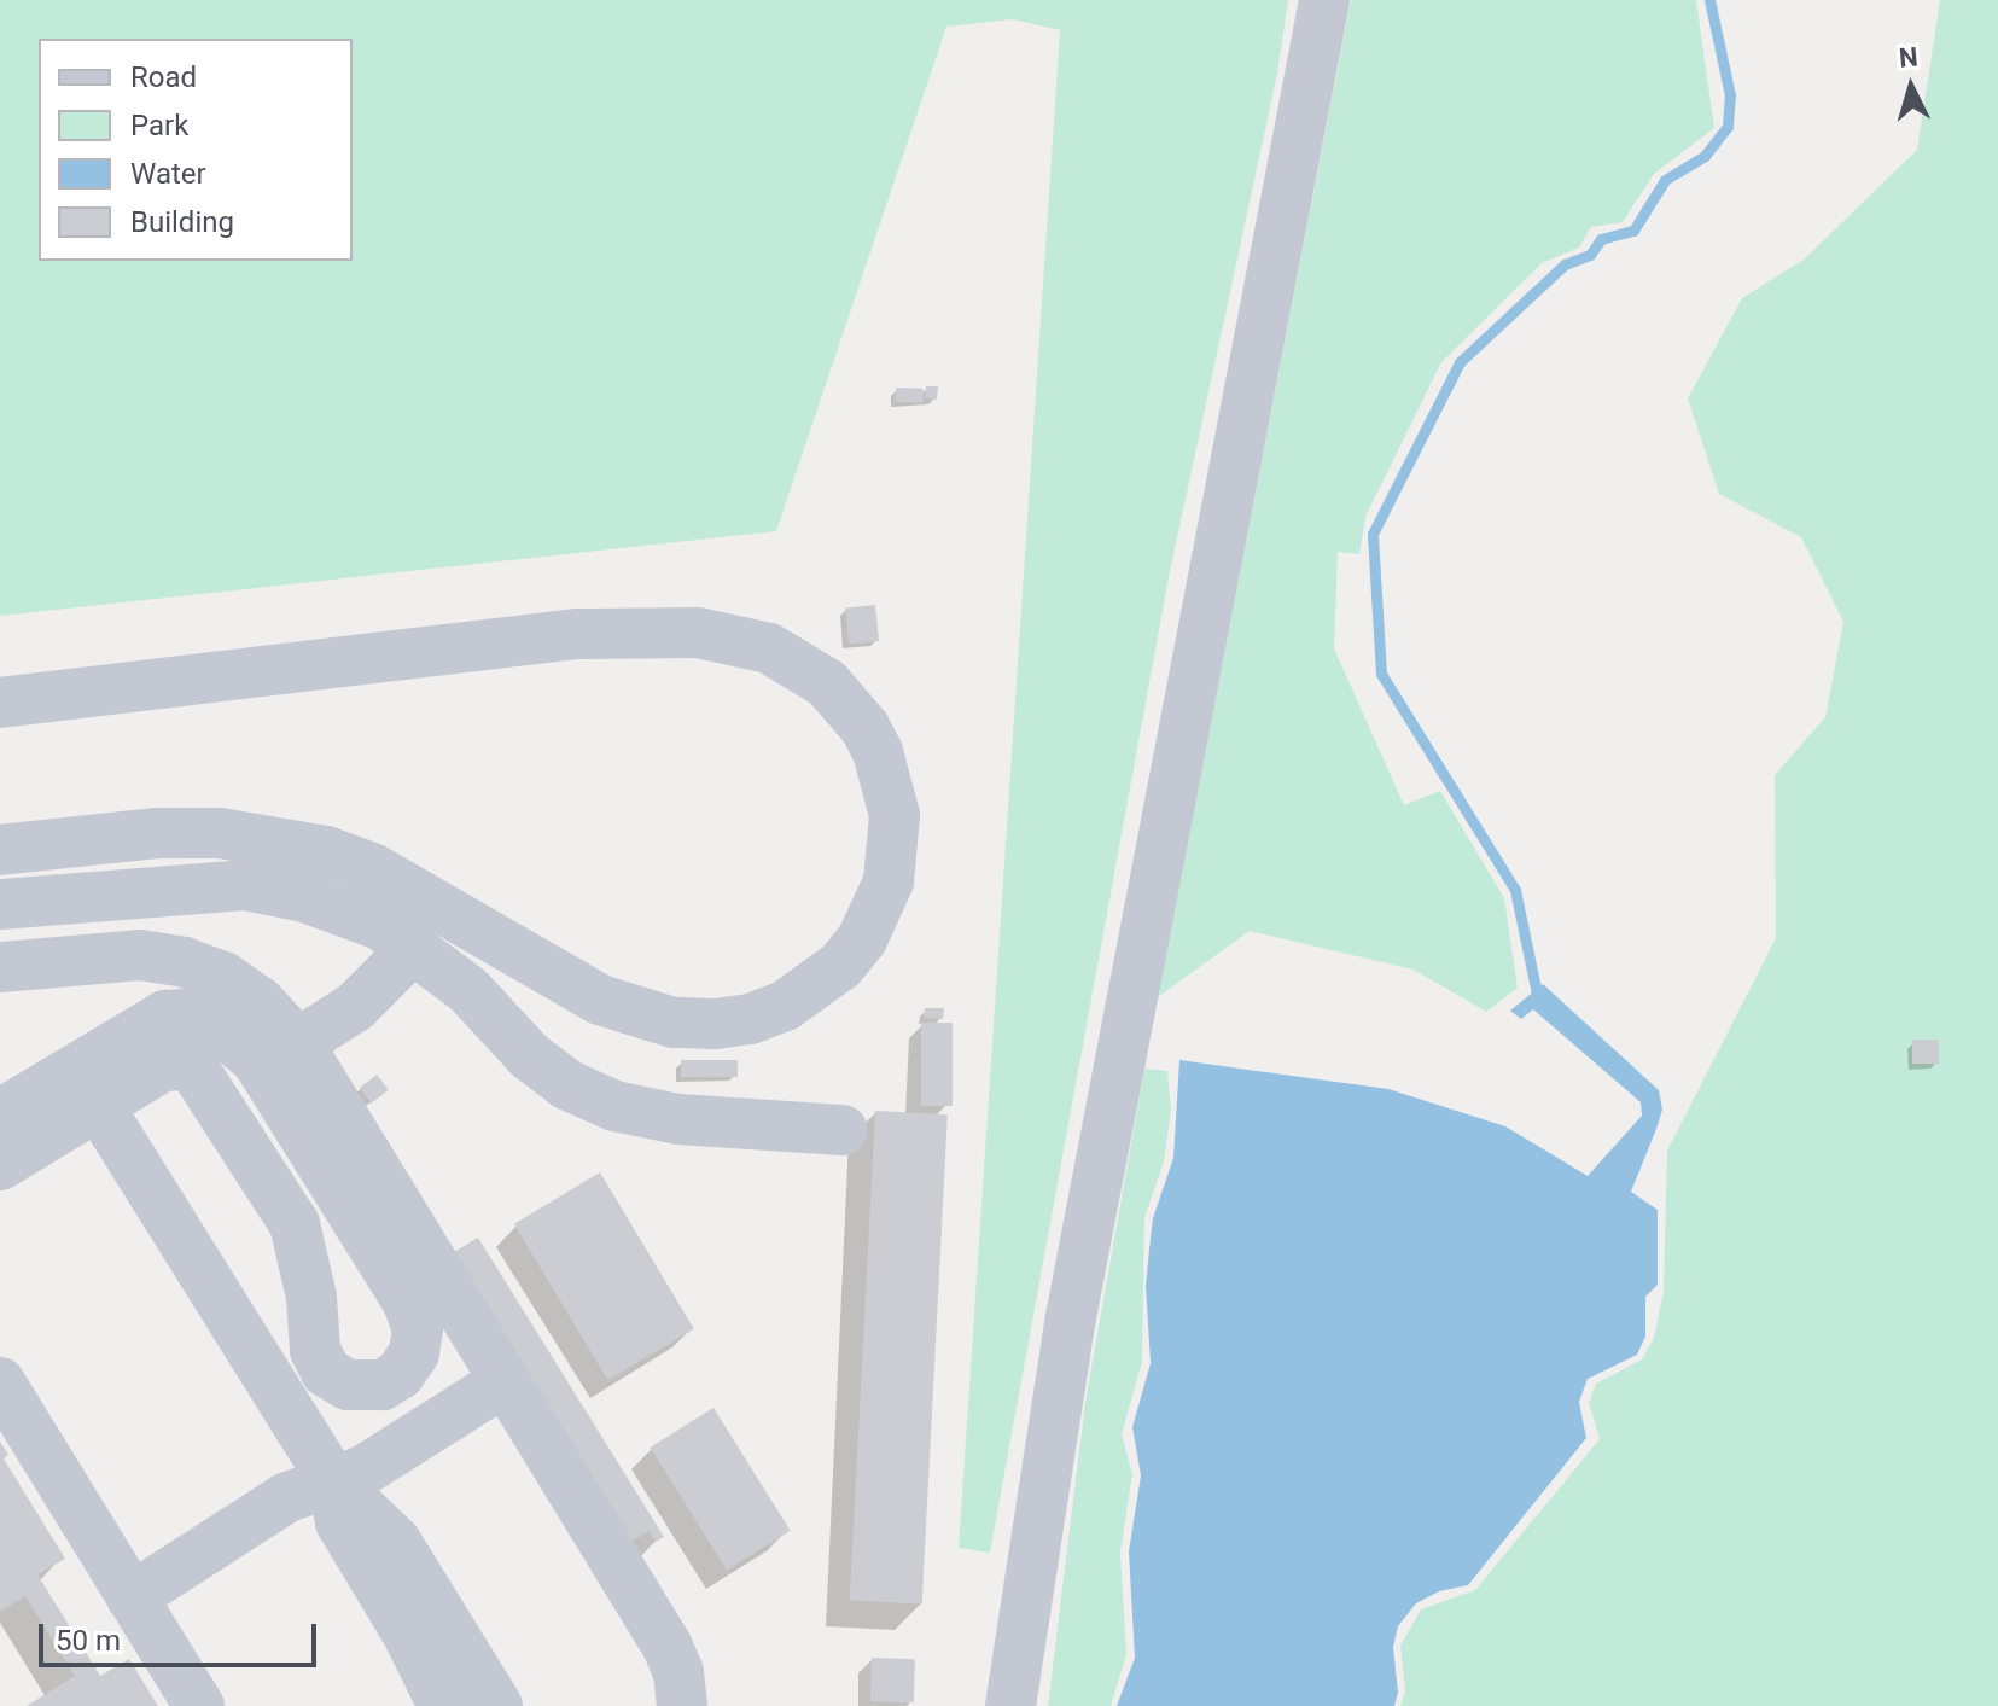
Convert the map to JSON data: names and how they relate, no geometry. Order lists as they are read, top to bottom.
{
  "legend": [
    "Road",
    "Park",
    "Water",
    "Building"
  ],
  "scale_bar": "50 m",
  "north": "top"
}
